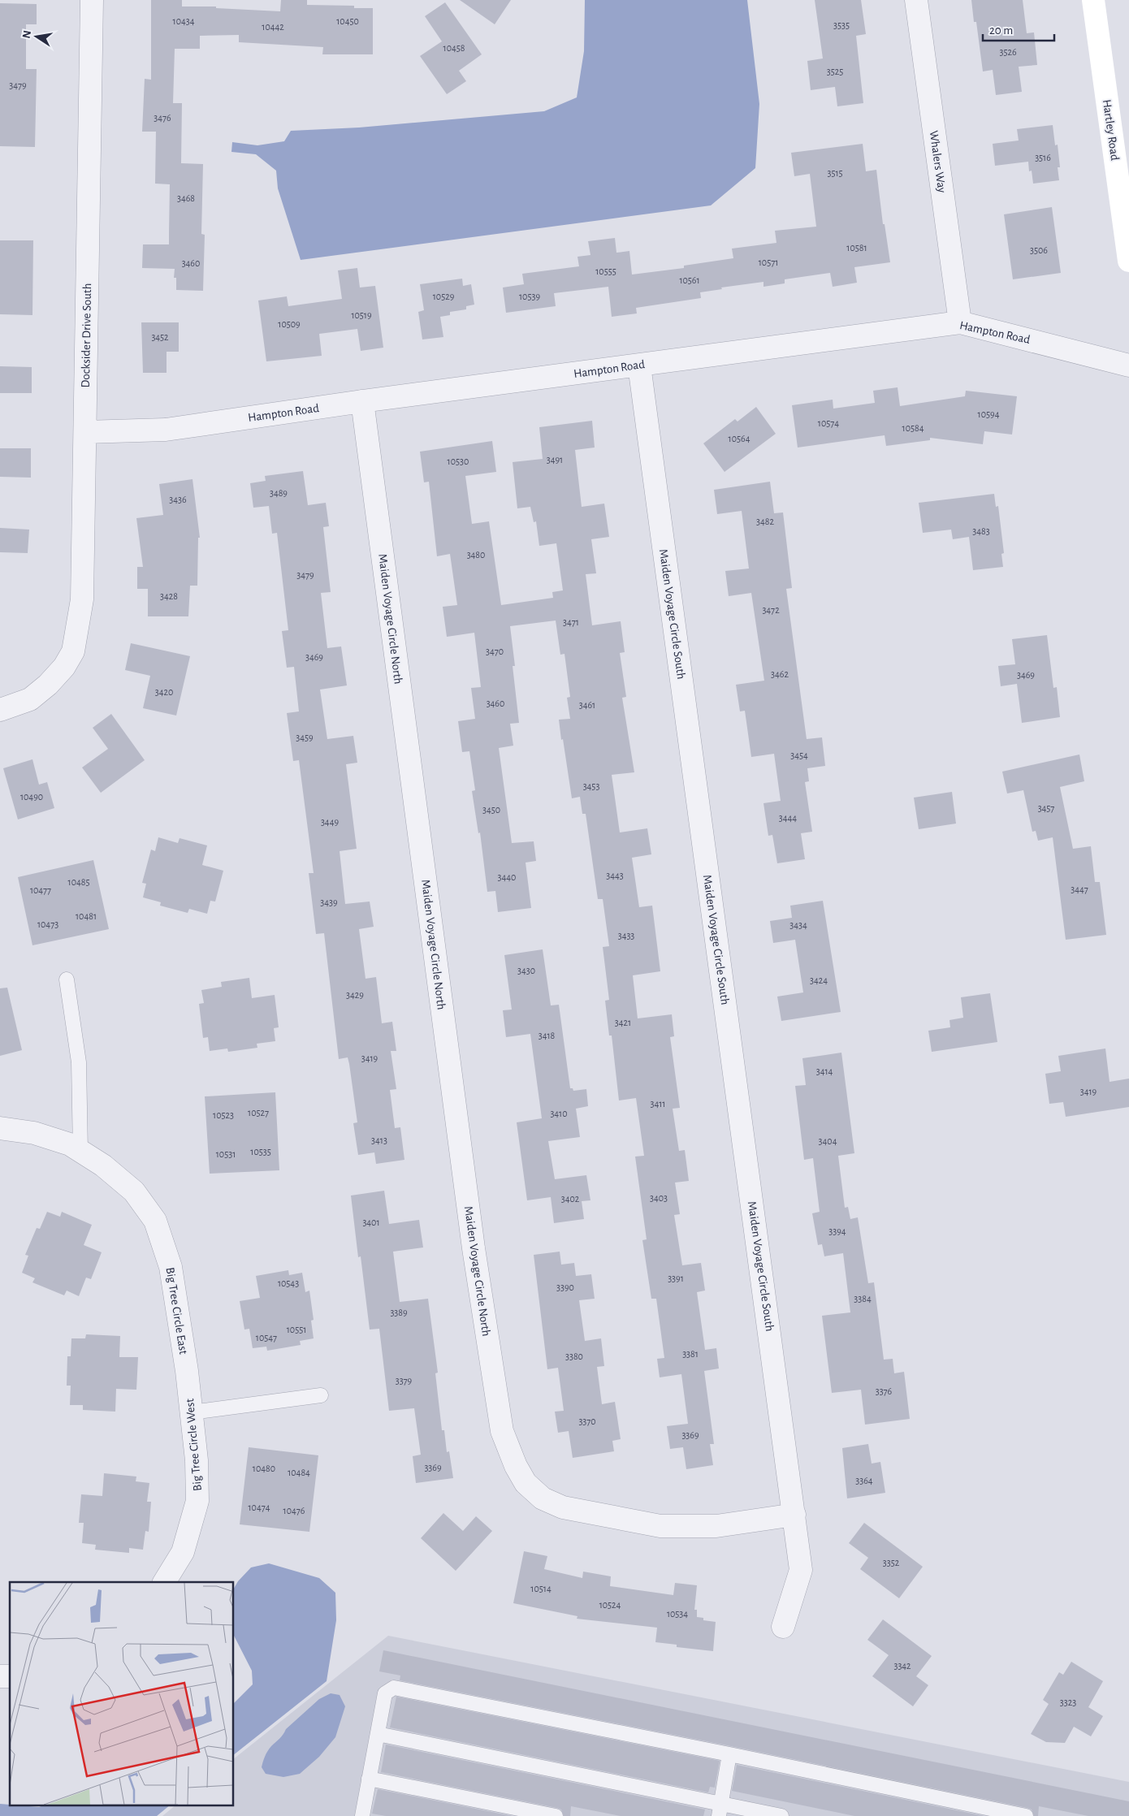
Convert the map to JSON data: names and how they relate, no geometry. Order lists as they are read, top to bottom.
{
  "streets": {
    "street": [
      "Hartley Road",
      "Whalers Way",
      "Hampton Road",
      "Docksider Drive South",
      "Maiden Voyage Circle South",
      "Maiden Voyage Circle North",
      "Big Tree Circle East",
      "Big Tree Circle West"
    ]
  },
  "crossings": [
    ["Whalers Way", "Hampton Road"],
    ["Hampton Road", "Docksider Drive South"],
    ["Hampton Road", "Maiden Voyage Circle South"],
    ["Hampton Road", "Maiden Voyage Circle North"],
    ["Maiden Voyage Circle South", "Maiden Voyage Circle North"],
    ["Big Tree Circle East", "Big Tree Circle West"]
  ],
  "house_numbers": [
    "10434",
    "10450",
    "3535",
    "10442",
    "10458",
    "3526",
    "3525",
    "3479",
    "3476",
    "3516",
    "3515",
    "3468",
    "10581",
    "3506",
    "10571",
    "3460",
    "10555",
    "10561",
    "10529",
    "10539",
    "10519",
    "10509",
    "3452",
    "10594",
    "10574",
    "10584",
    "10564",
    "3491",
    "10530",
    "3489",
    "3436",
    "3482",
    "3483",
    "3480",
    "3479",
    "3428",
    "3472",
    "3471",
    "3470",
    "3469",
    "3462",
    "3469",
    "3420",
    "3460",
    "3461",
    "3459",
    "3454",
    "3453",
    "10490",
    "3457",
    "3450",
    "3444",
    "3449",
    "3443",
    "3440",
    "10485",
    "3447",
    "10477",
    "3439",
    "10481",
    "10473",
    "3434",
    "3433",
    "3430",
    "3424",
    "3429",
    "3421",
    "3418",
    "3419",
    "3414",
    "3419",
    "3411",
    "10527",
    "3410",
    "10523",
    "3413",
    "3404",
    "10535",
    "10531",
    "3403",
    "3402",
    "3401",
    "3394",
    "3391",
    "10543",
    "3390",
    "3384",
    "3389",
    "10551",
    "10547",
    "3381",
    "3380",
    "3379",
    "3376",
    "3370",
    "3369",
    "3369",
    "10480",
    "10484",
    "3364",
    "10474",
    "10476",
    "3352",
    "10514",
    "10524",
    "10534",
    "3342",
    "3323"
  ],
  "scale_bar": "20 m",
  "north": "left"
}
